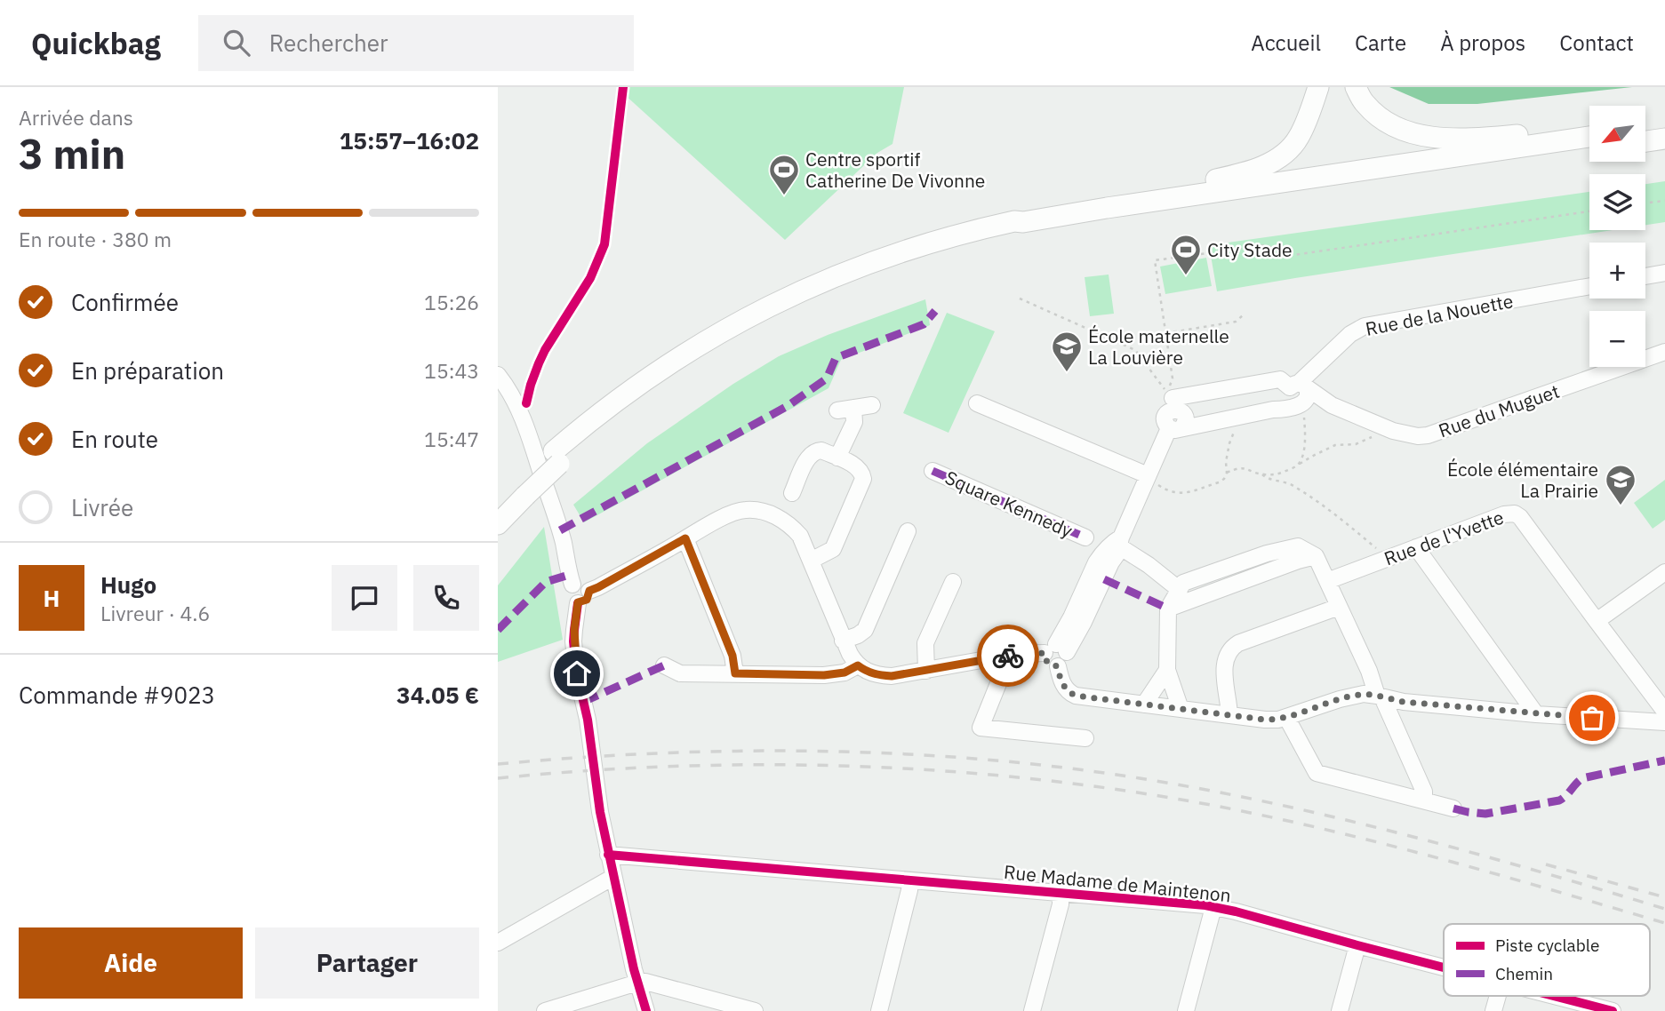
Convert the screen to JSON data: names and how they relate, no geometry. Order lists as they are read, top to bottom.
{
  "streets": {
    "street": [
      "Rue de la Nouette",
      "Rue du Muguet",
      "Square Kennedy",
      "Rue de l'Yvette",
      "Rue Madame de Maintenon"
    ]
  },
  "crossings": [
    ["Rue de la Nouette", "Rue du Muguet"]
  ],
  "places": {
    "sports": ["Centre sportif Catherine De Vivonne", "City Stade"],
    "school or university": ["École maternelle La Louvière", "École élémentaire La Prairie"]
  },
  "legend": ["Piste cyclable", "Chemin"],
  "north": "bottom left",
  "page": {
    "header": "Quickbag",
    "search": "Rechercher",
    "nav": [
      "Accueil",
      "Carte",
      "À propos",
      "Contact"
    ],
    "heading": ["3 min", "Arrivée dans", "15:57–16:02"],
    "panel": [
      "Hugo",
      "Livreur · 4.6",
      "Commande #9023",
      "34.05 €"
    ],
    "map_buttons": ["+", "−"],
    "bar": "En route · 380 m",
    "list": [
      ["Confirmée", "15:26"],
      ["En préparation", "15:43"],
      ["En route", "15:47"],
      "Livrée"
    ],
    "round": "H",
    "buttons": ["Aide", "Partager"]
  }
}
